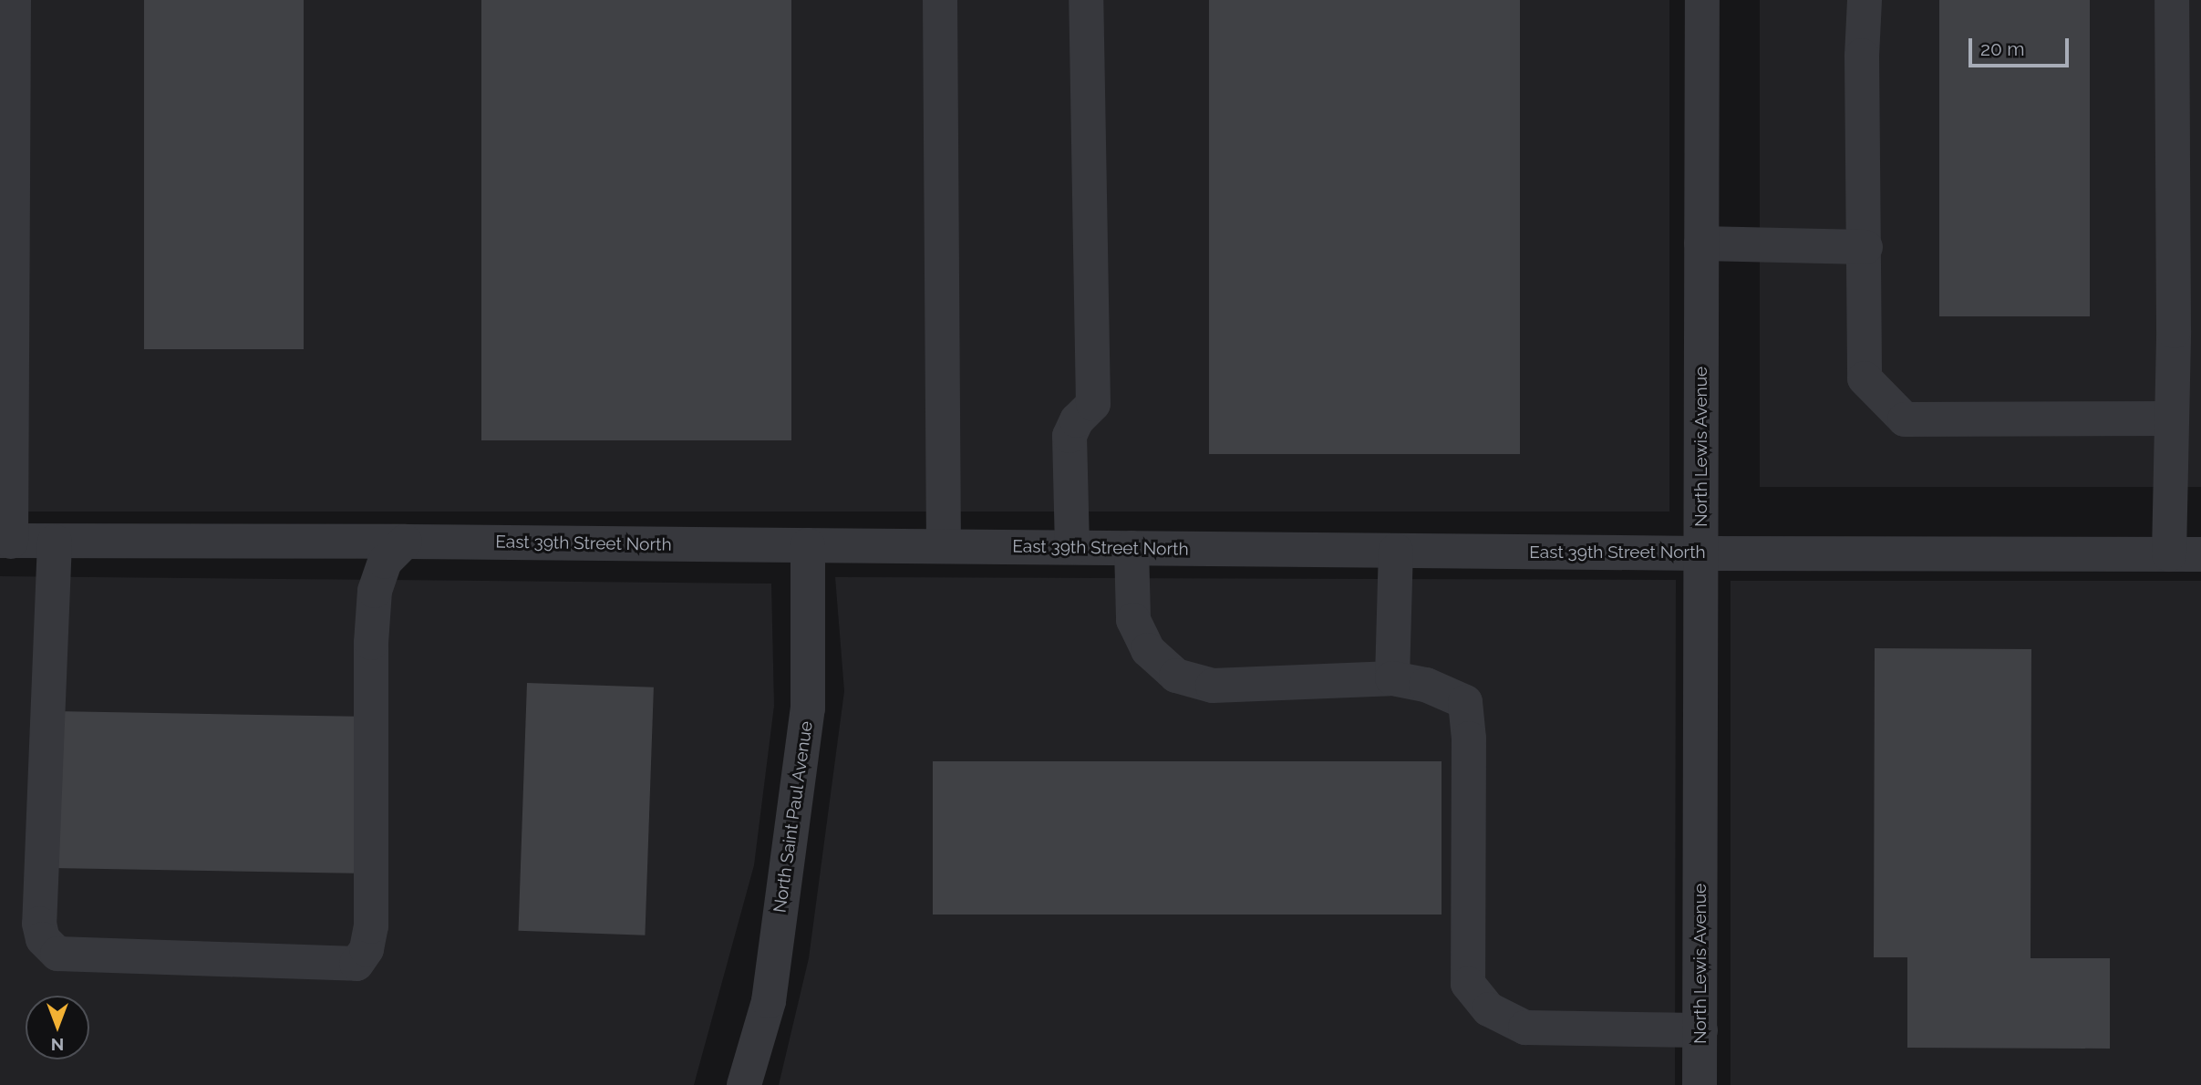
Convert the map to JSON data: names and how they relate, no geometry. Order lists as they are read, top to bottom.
{
  "streets": {
    "street": ["North Lewis Avenue", "East 39th Street North", "North Saint Paul Avenue"]
  },
  "crossings": [
    ["North Lewis Avenue", "East 39th Street North"],
    ["East 39th Street North", "North Saint Paul Avenue"]
  ],
  "scale_bar": "20 m",
  "north": "bottom"
}
